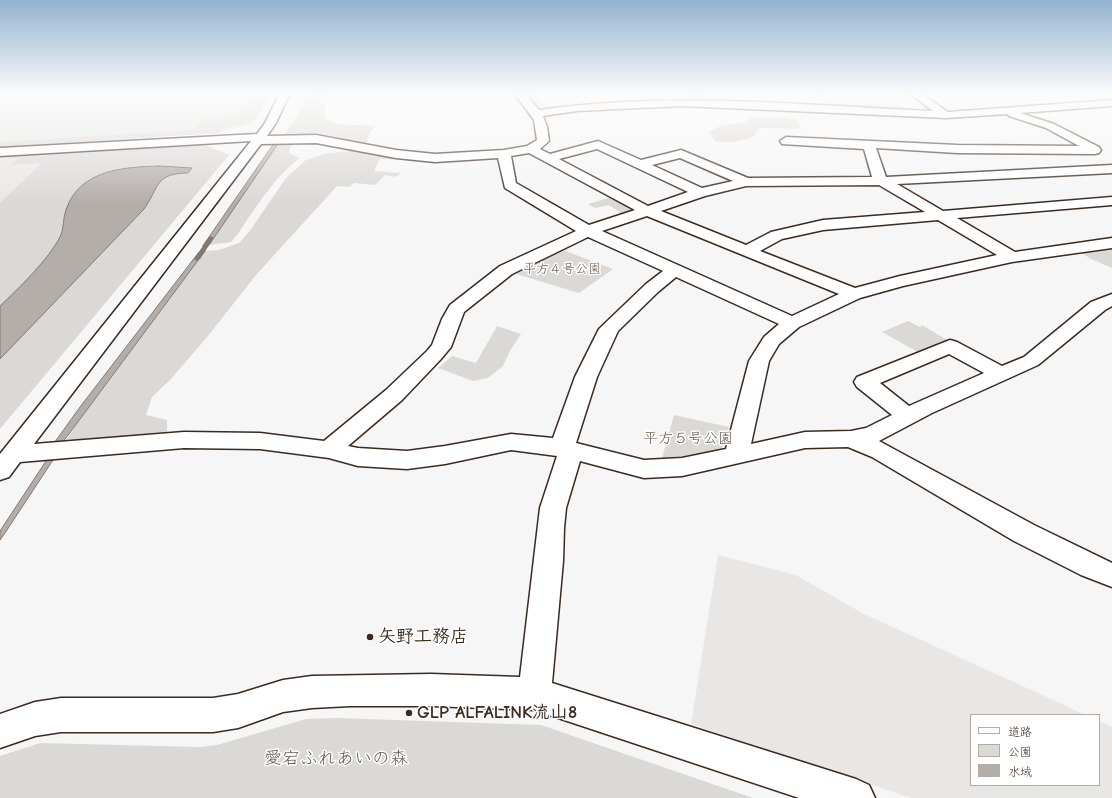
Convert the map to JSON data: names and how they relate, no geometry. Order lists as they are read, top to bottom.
{
  "parks": ["平方４号公園", "平方５号公園", "愛宕ふれあいの森"],
  "places": ["矢野工務店", "GLP ALFALINK流山8"],
  "legend": ["道路", "公園", "水域"]
}
